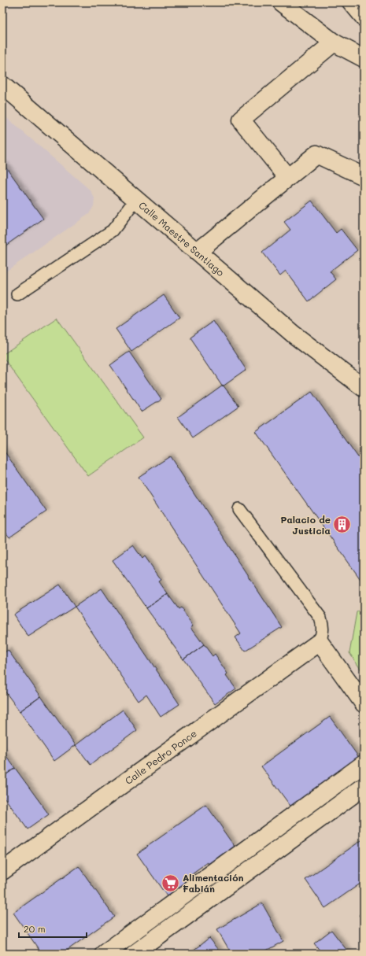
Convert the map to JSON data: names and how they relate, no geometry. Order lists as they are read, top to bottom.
{
  "streets": {
    "street": ["Calle Maestre Santiago", "Calle Pedro Ponce"]
  },
  "places": {
    "building": ["Palacio de Justicia"],
    "supermarket": ["Alimentación Fabián"]
  },
  "scale_bar": "20 m"
}
